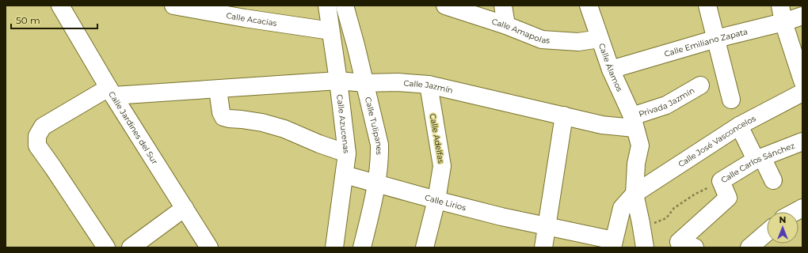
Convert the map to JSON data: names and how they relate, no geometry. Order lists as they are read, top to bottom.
{
  "streets": {
    "street": [
      "Calle Acacias",
      "Calle Amapolas",
      "Calle Emiliano Zapata",
      "Calle Álamos",
      "Calle Jazmín",
      "Privada Jazmín",
      "Calle Azucenas",
      "Calle Tulipanes",
      "Calle Jardines del Sur",
      "Calle Adelfas",
      "Calle José Vasconcelos",
      "Calle Carlos Sánchez",
      "Calle Lirios"
    ]
  },
  "crossings": [
    ["Calle Acacias", "Calle Azucenas"],
    ["Calle Amapolas", "Calle Álamos"],
    ["Calle Emiliano Zapata", "Calle Álamos"],
    ["Calle Álamos", "Calle Jazmín"],
    ["Calle Álamos", "Privada Jazmín"],
    ["Calle Álamos", "Calle José Vasconcelos"],
    ["Calle Jazmín", "Privada Jazmín"],
    ["Calle Jazmín", "Calle Azucenas"],
    ["Calle Jazmín", "Calle Tulipanes"],
    ["Calle Jazmín", "Calle Jardines del Sur"],
    ["Calle Jazmín", "Calle Adelfas"],
    ["Calle Azucenas", "Calle Lirios"],
    ["Calle Tulipanes", "Calle Lirios"],
    ["Calle Adelfas", "Calle Lirios"]
  ],
  "scale_bar": "50 m",
  "north": "top"
}
